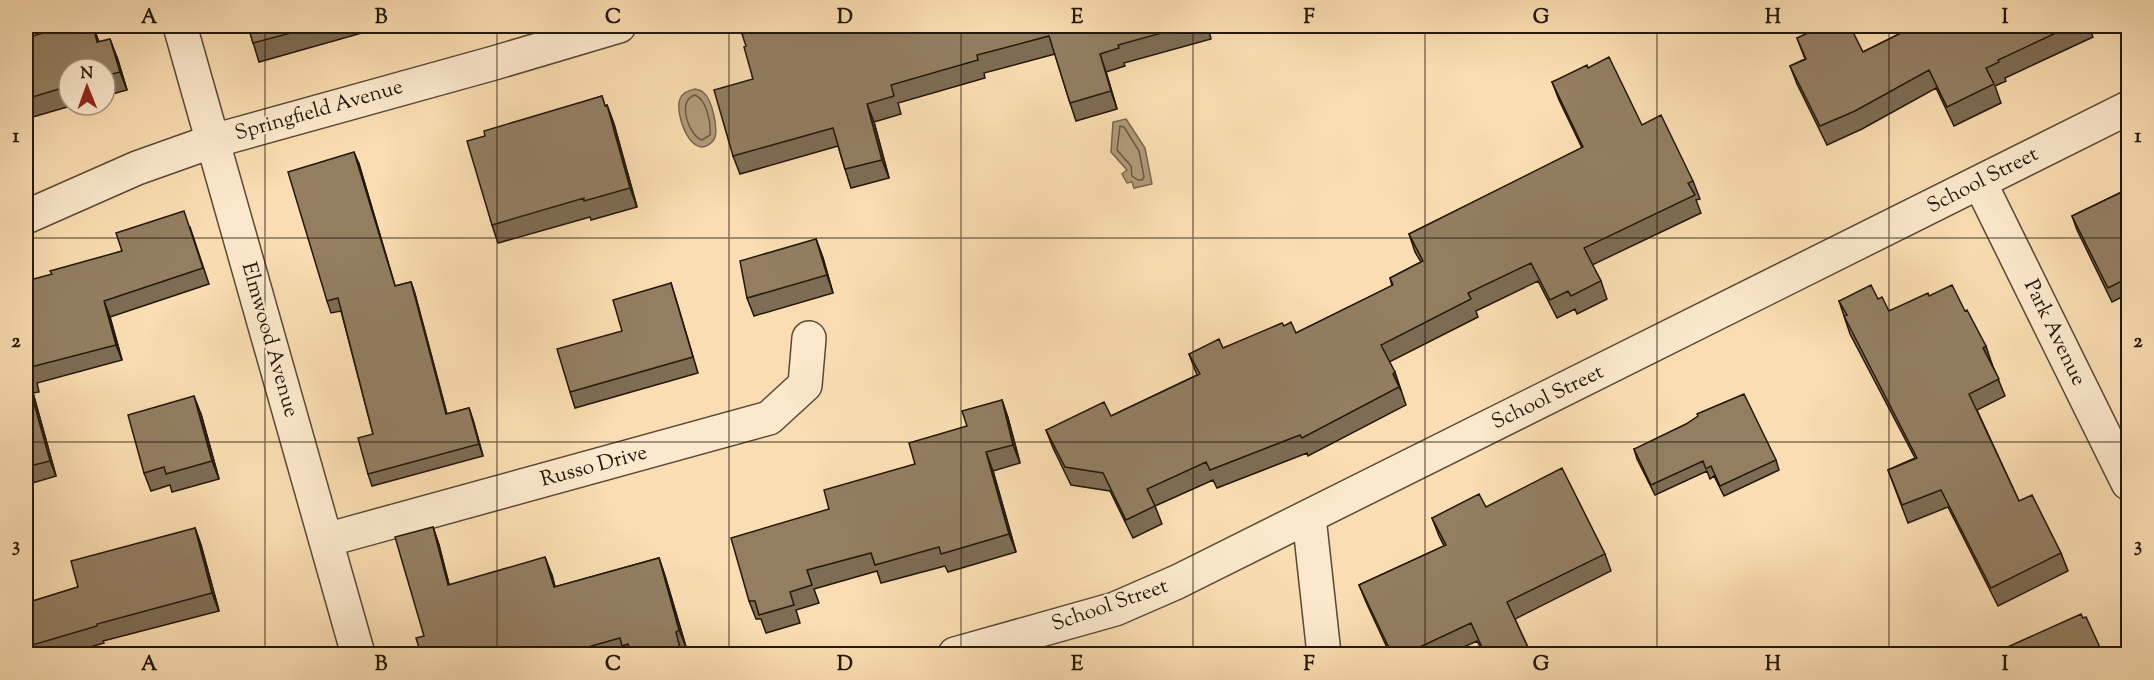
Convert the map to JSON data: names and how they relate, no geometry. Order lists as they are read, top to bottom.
{
  "streets": {
    "street": [
      "Springfield Avenue",
      "School Street",
      "Park Avenue",
      "Elmwood Avenue",
      "Russo Drive"
    ]
  },
  "crossings": [
    ["Springfield Avenue", "Elmwood Avenue"],
    ["School Street", "Park Avenue"],
    ["Elmwood Avenue", "Russo Drive"]
  ],
  "north": "top",
  "grid": {
    "columns": [
      "A",
      "B",
      "C",
      "D",
      "E",
      "F",
      "G",
      "H",
      "I"
    ],
    "rows": ["1", "2", "3"]
  }
}
